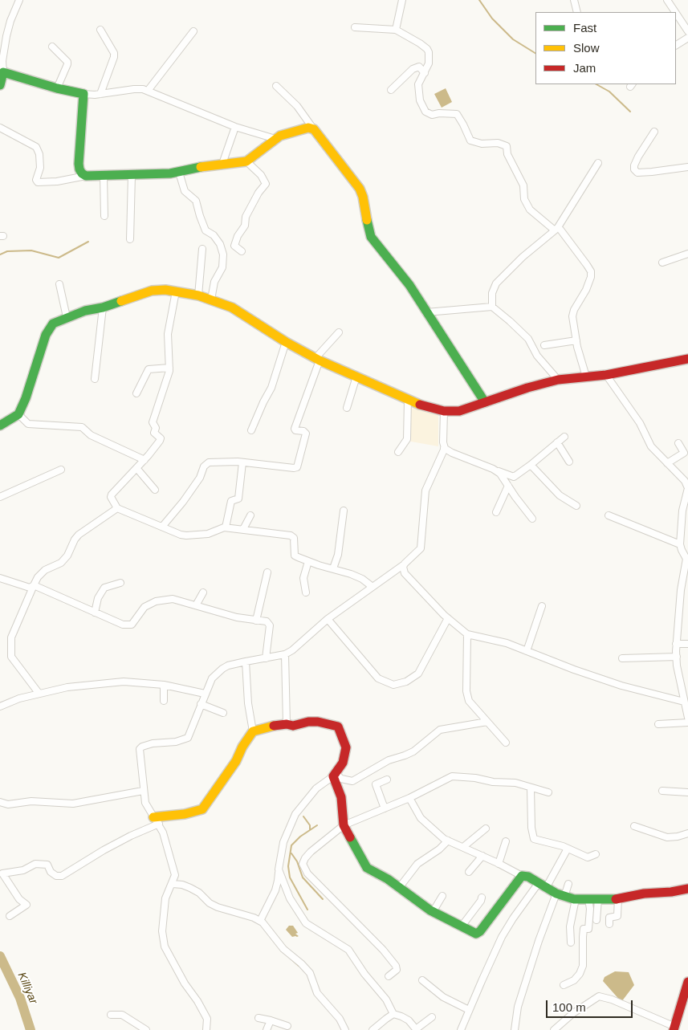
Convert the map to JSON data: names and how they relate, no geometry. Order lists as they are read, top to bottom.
{
  "water": ["Killiyar"],
  "legend": ["Fast", "Slow", "Jam"],
  "scale_bar": "100 m"
}
